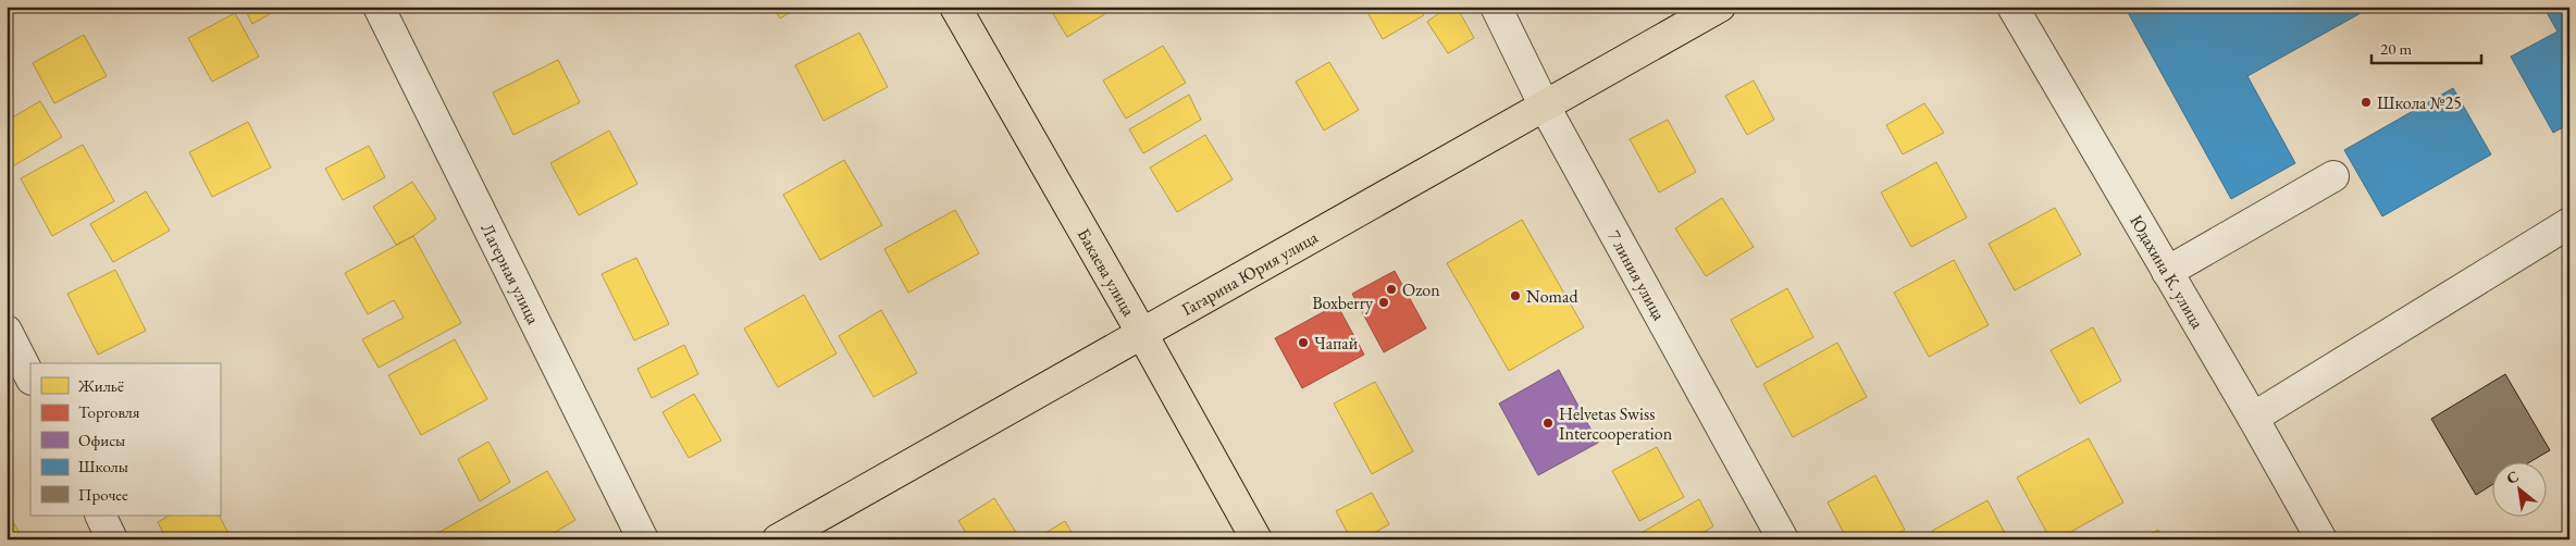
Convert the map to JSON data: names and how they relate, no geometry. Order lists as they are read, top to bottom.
{
  "streets": {
    "main road": ["Бакаева улица", "Гагарина Юрия улица"],
    "street": ["Юдахина К. улица", "Лагерная улица", "7 линия улица"]
  },
  "crossings": [
    ["Бакаева улица", "Гагарина Юрия улица"],
    ["Гагарина Юрия улица", "7 линия улица"]
  ],
  "places": [
    "Школа №25",
    "Ozon",
    "Nomad",
    "Boxberry",
    "Чапай",
    "Helvetas Swiss Intercooperation"
  ],
  "legend": [
    "Жильё",
    "Торговля",
    "Офисы",
    "Школы",
    "Прочее"
  ],
  "scale_bar": "20 m",
  "north": "top left"
}
